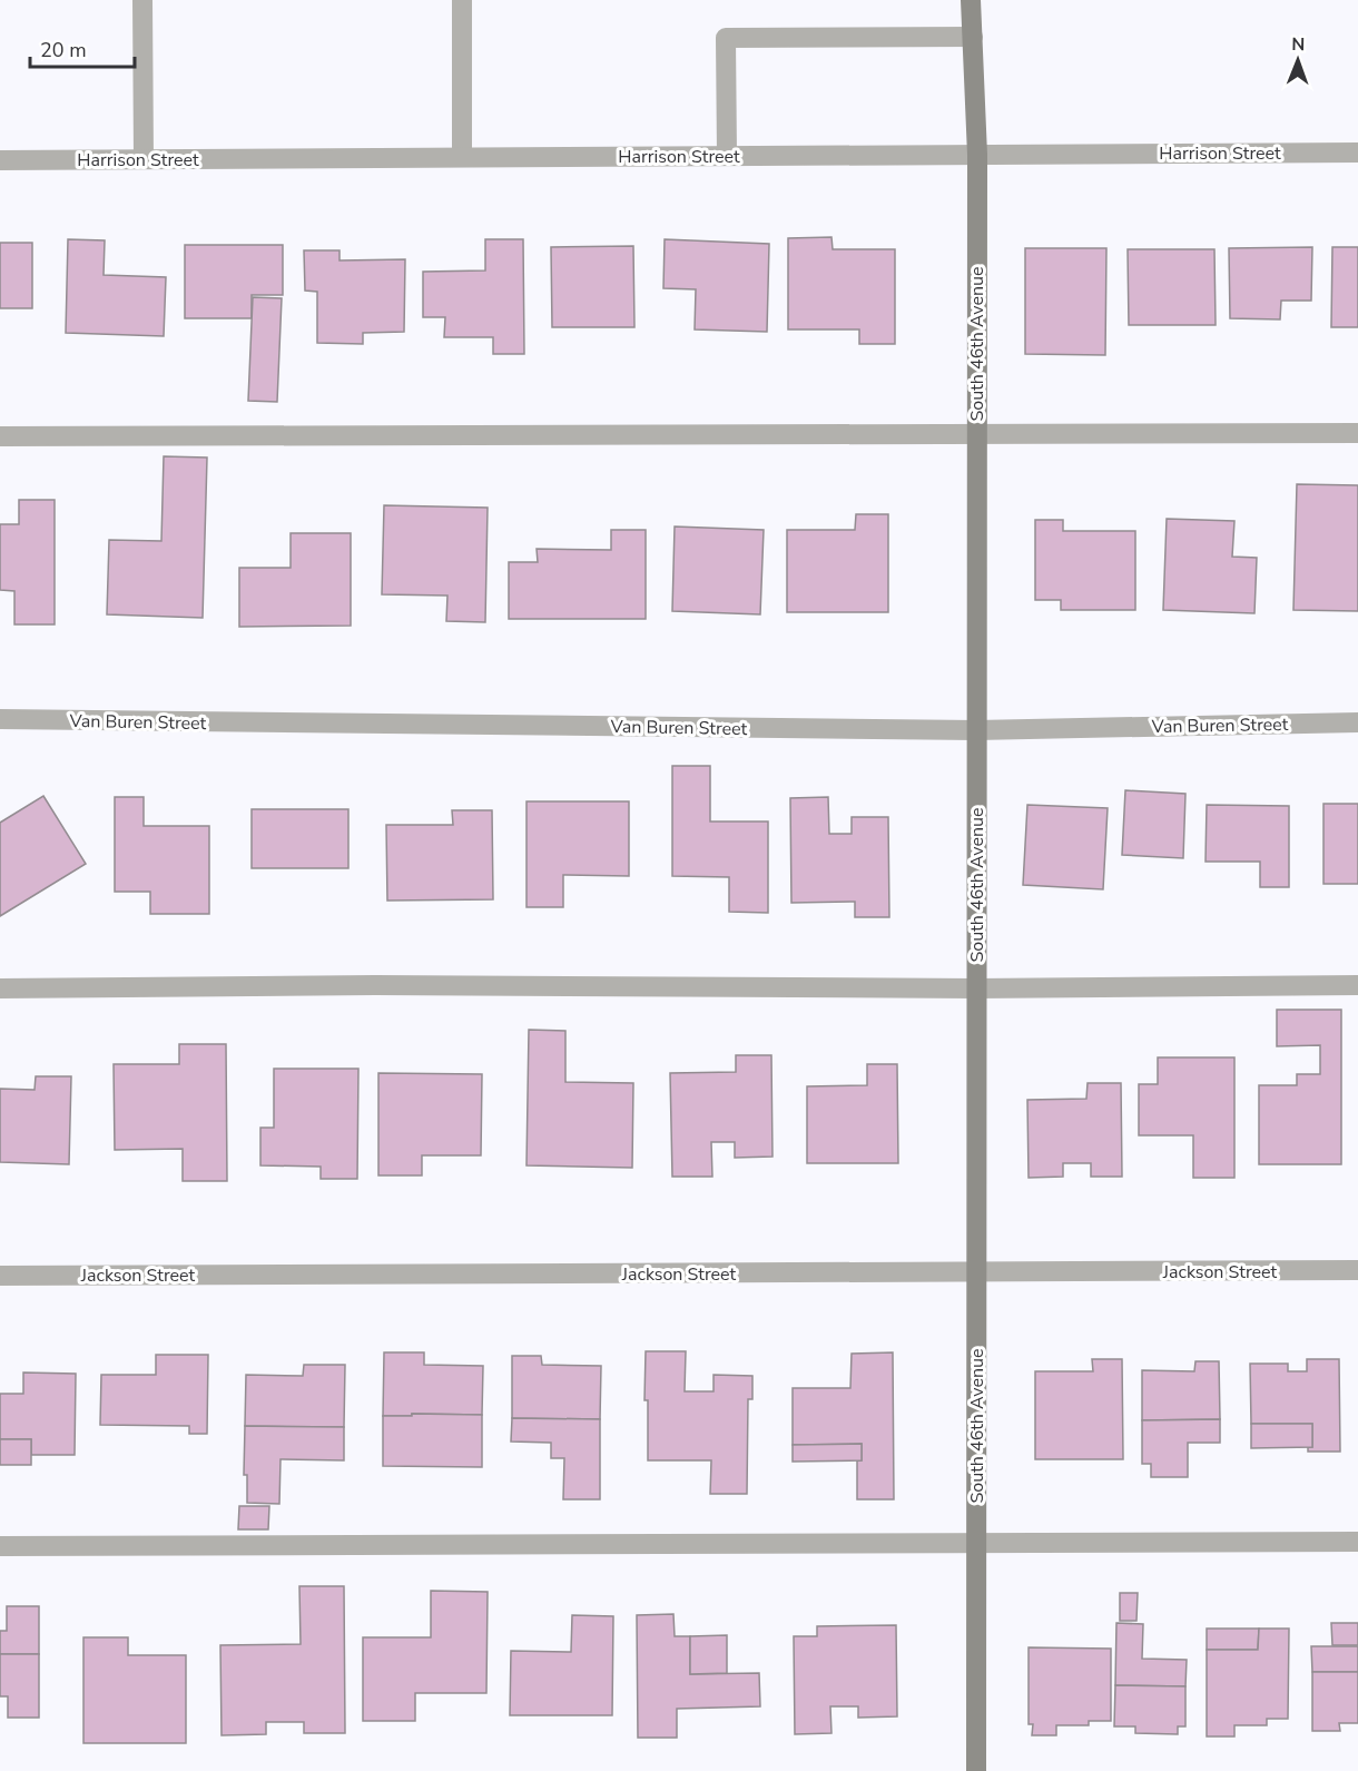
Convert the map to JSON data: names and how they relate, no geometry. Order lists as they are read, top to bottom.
{
  "streets": {
    "street": [
      "Harrison Street",
      "South 46th Avenue",
      "Van Buren Street",
      "Jackson Street"
    ]
  },
  "crossings": [
    ["Harrison Street", "South 46th Avenue"],
    ["South 46th Avenue", "Van Buren Street"],
    ["South 46th Avenue", "Jackson Street"]
  ],
  "scale_bar": "20 m",
  "north": "top"
}
